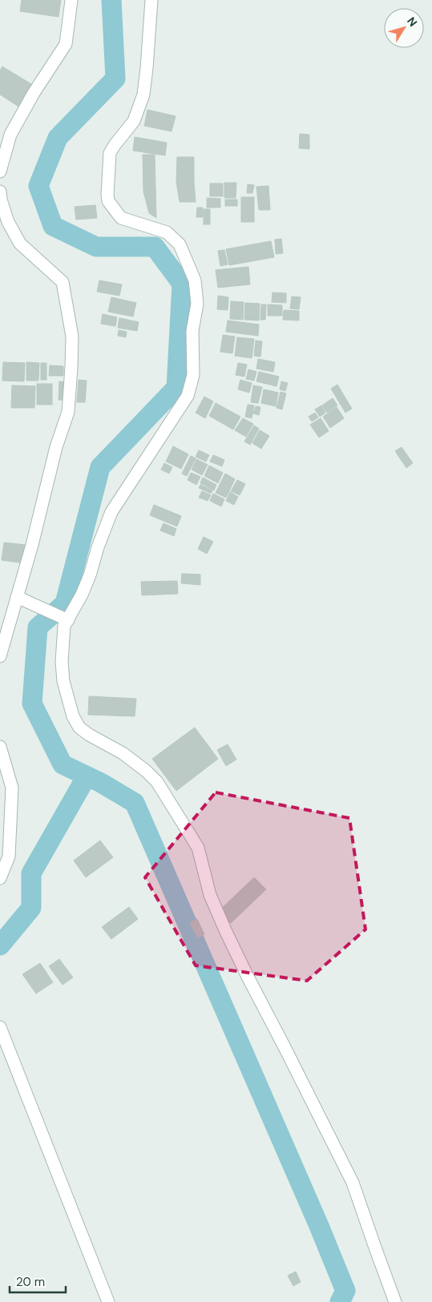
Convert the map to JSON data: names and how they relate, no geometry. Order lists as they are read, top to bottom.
{
  "scale_bar": "20 m",
  "north": "top right"
}
